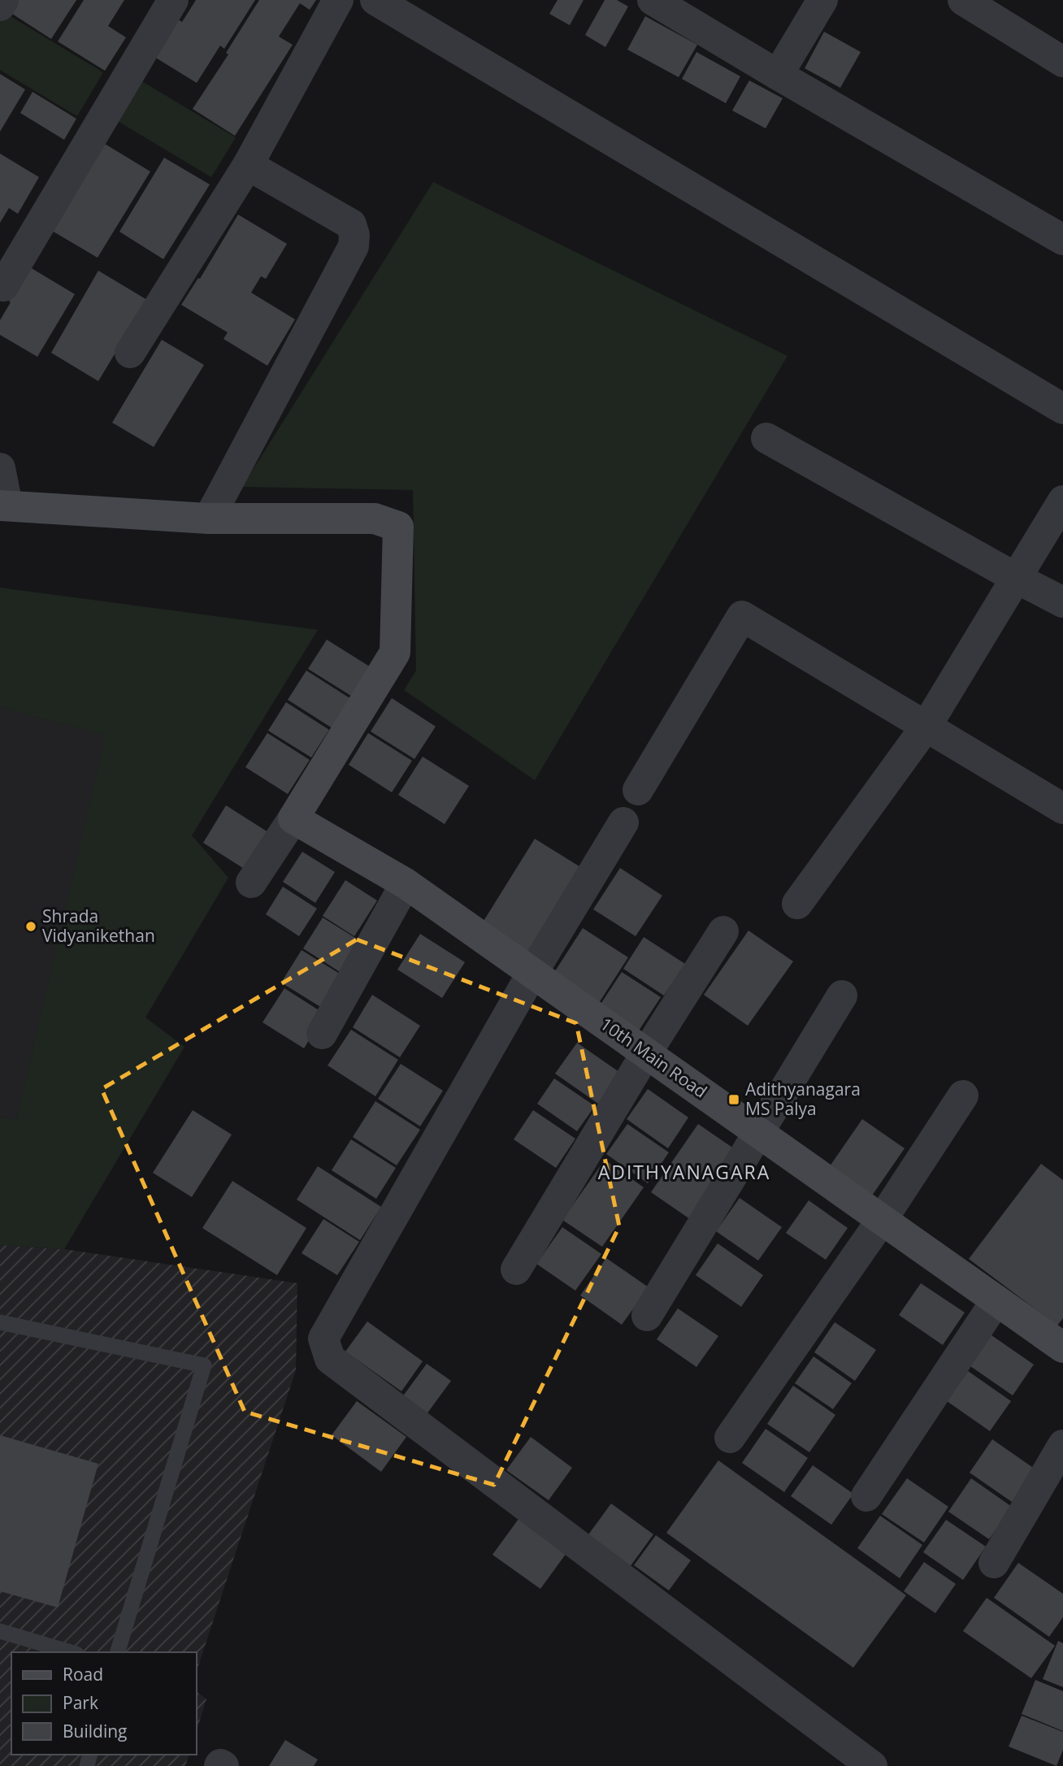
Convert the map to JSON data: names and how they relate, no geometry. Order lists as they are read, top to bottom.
{
  "streets": {
    "street": ["10th Main Road"]
  },
  "districts": ["ADITHYANAGARA"],
  "places": {
    "other": ["Shrada Vidyanikethan"],
    "transit": ["Adithyanagara MS Palya"]
  },
  "legend": ["Road", "Park", "Building"]
}
